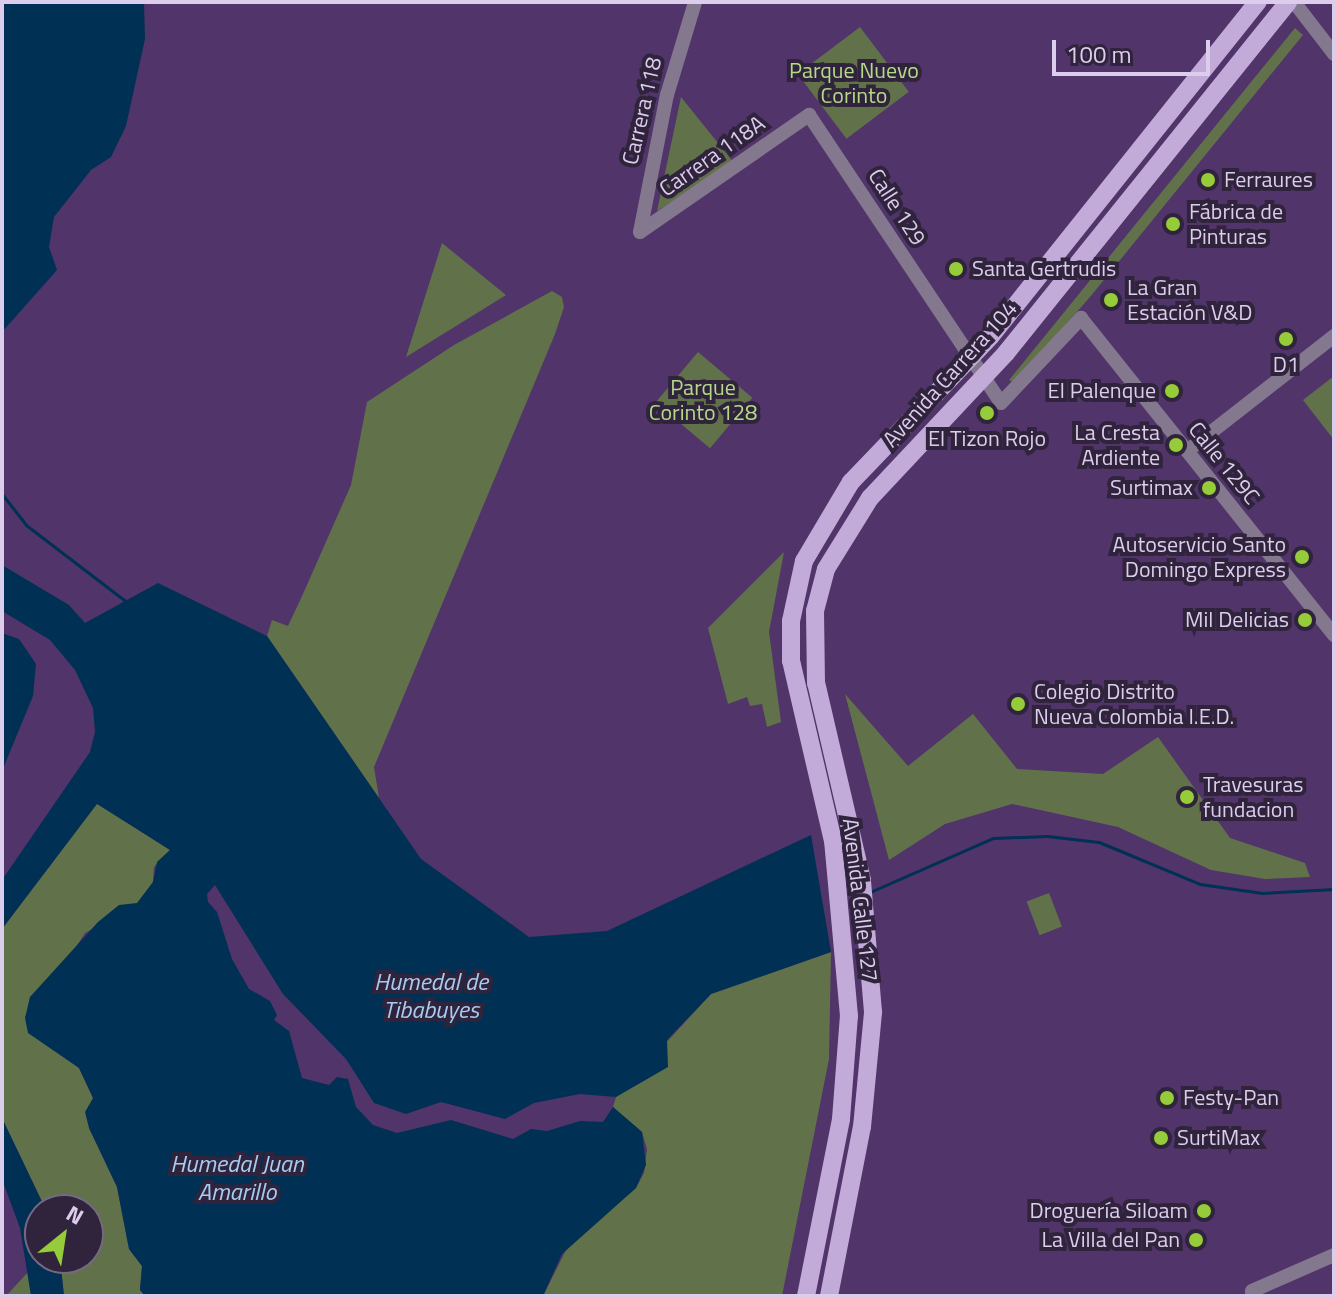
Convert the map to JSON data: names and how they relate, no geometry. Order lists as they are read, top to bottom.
{
  "streets": {
    "main road": ["Avenida Carrera 104", "Avenida Calle 127"],
    "street": [
      "Carrera 118",
      "Carrera 118A",
      "Calle 129",
      "Calle 129C"
    ]
  },
  "crossings": [
    ["Carrera 118", "Carrera 118A"],
    ["Carrera 118A", "Calle 129"],
    ["Calle 129", "Avenida Carrera 104"],
    ["Calle 129", "Calle 129C"],
    ["Avenida Carrera 104", "Avenida Calle 127"]
  ],
  "water": ["Humedal de Tibabuyes", "Humedal Juan Amarillo"],
  "parks": ["Parque Nuevo Corinto", "Parque Corinto 128"],
  "places": [
    "Ferraures",
    "Fábrica de Pinturas",
    "Santa Gertrudis",
    "La Gran Estación V&D",
    "D1",
    "El Palenque",
    "El Tizon Rojo",
    "La Cresta Ardiente",
    "Surtimax",
    "Autoservicio Santo Domingo Express",
    "Mil Delicias",
    "Colegio Distrito Nueva Colombia I.E.D.",
    "Travesuras fundacion",
    "Festy-Pan",
    "SurtiMax",
    "Droguería Siloam",
    "La Villa del Pan"
  ],
  "scale_bar": "100 m",
  "north": "top right"
}
